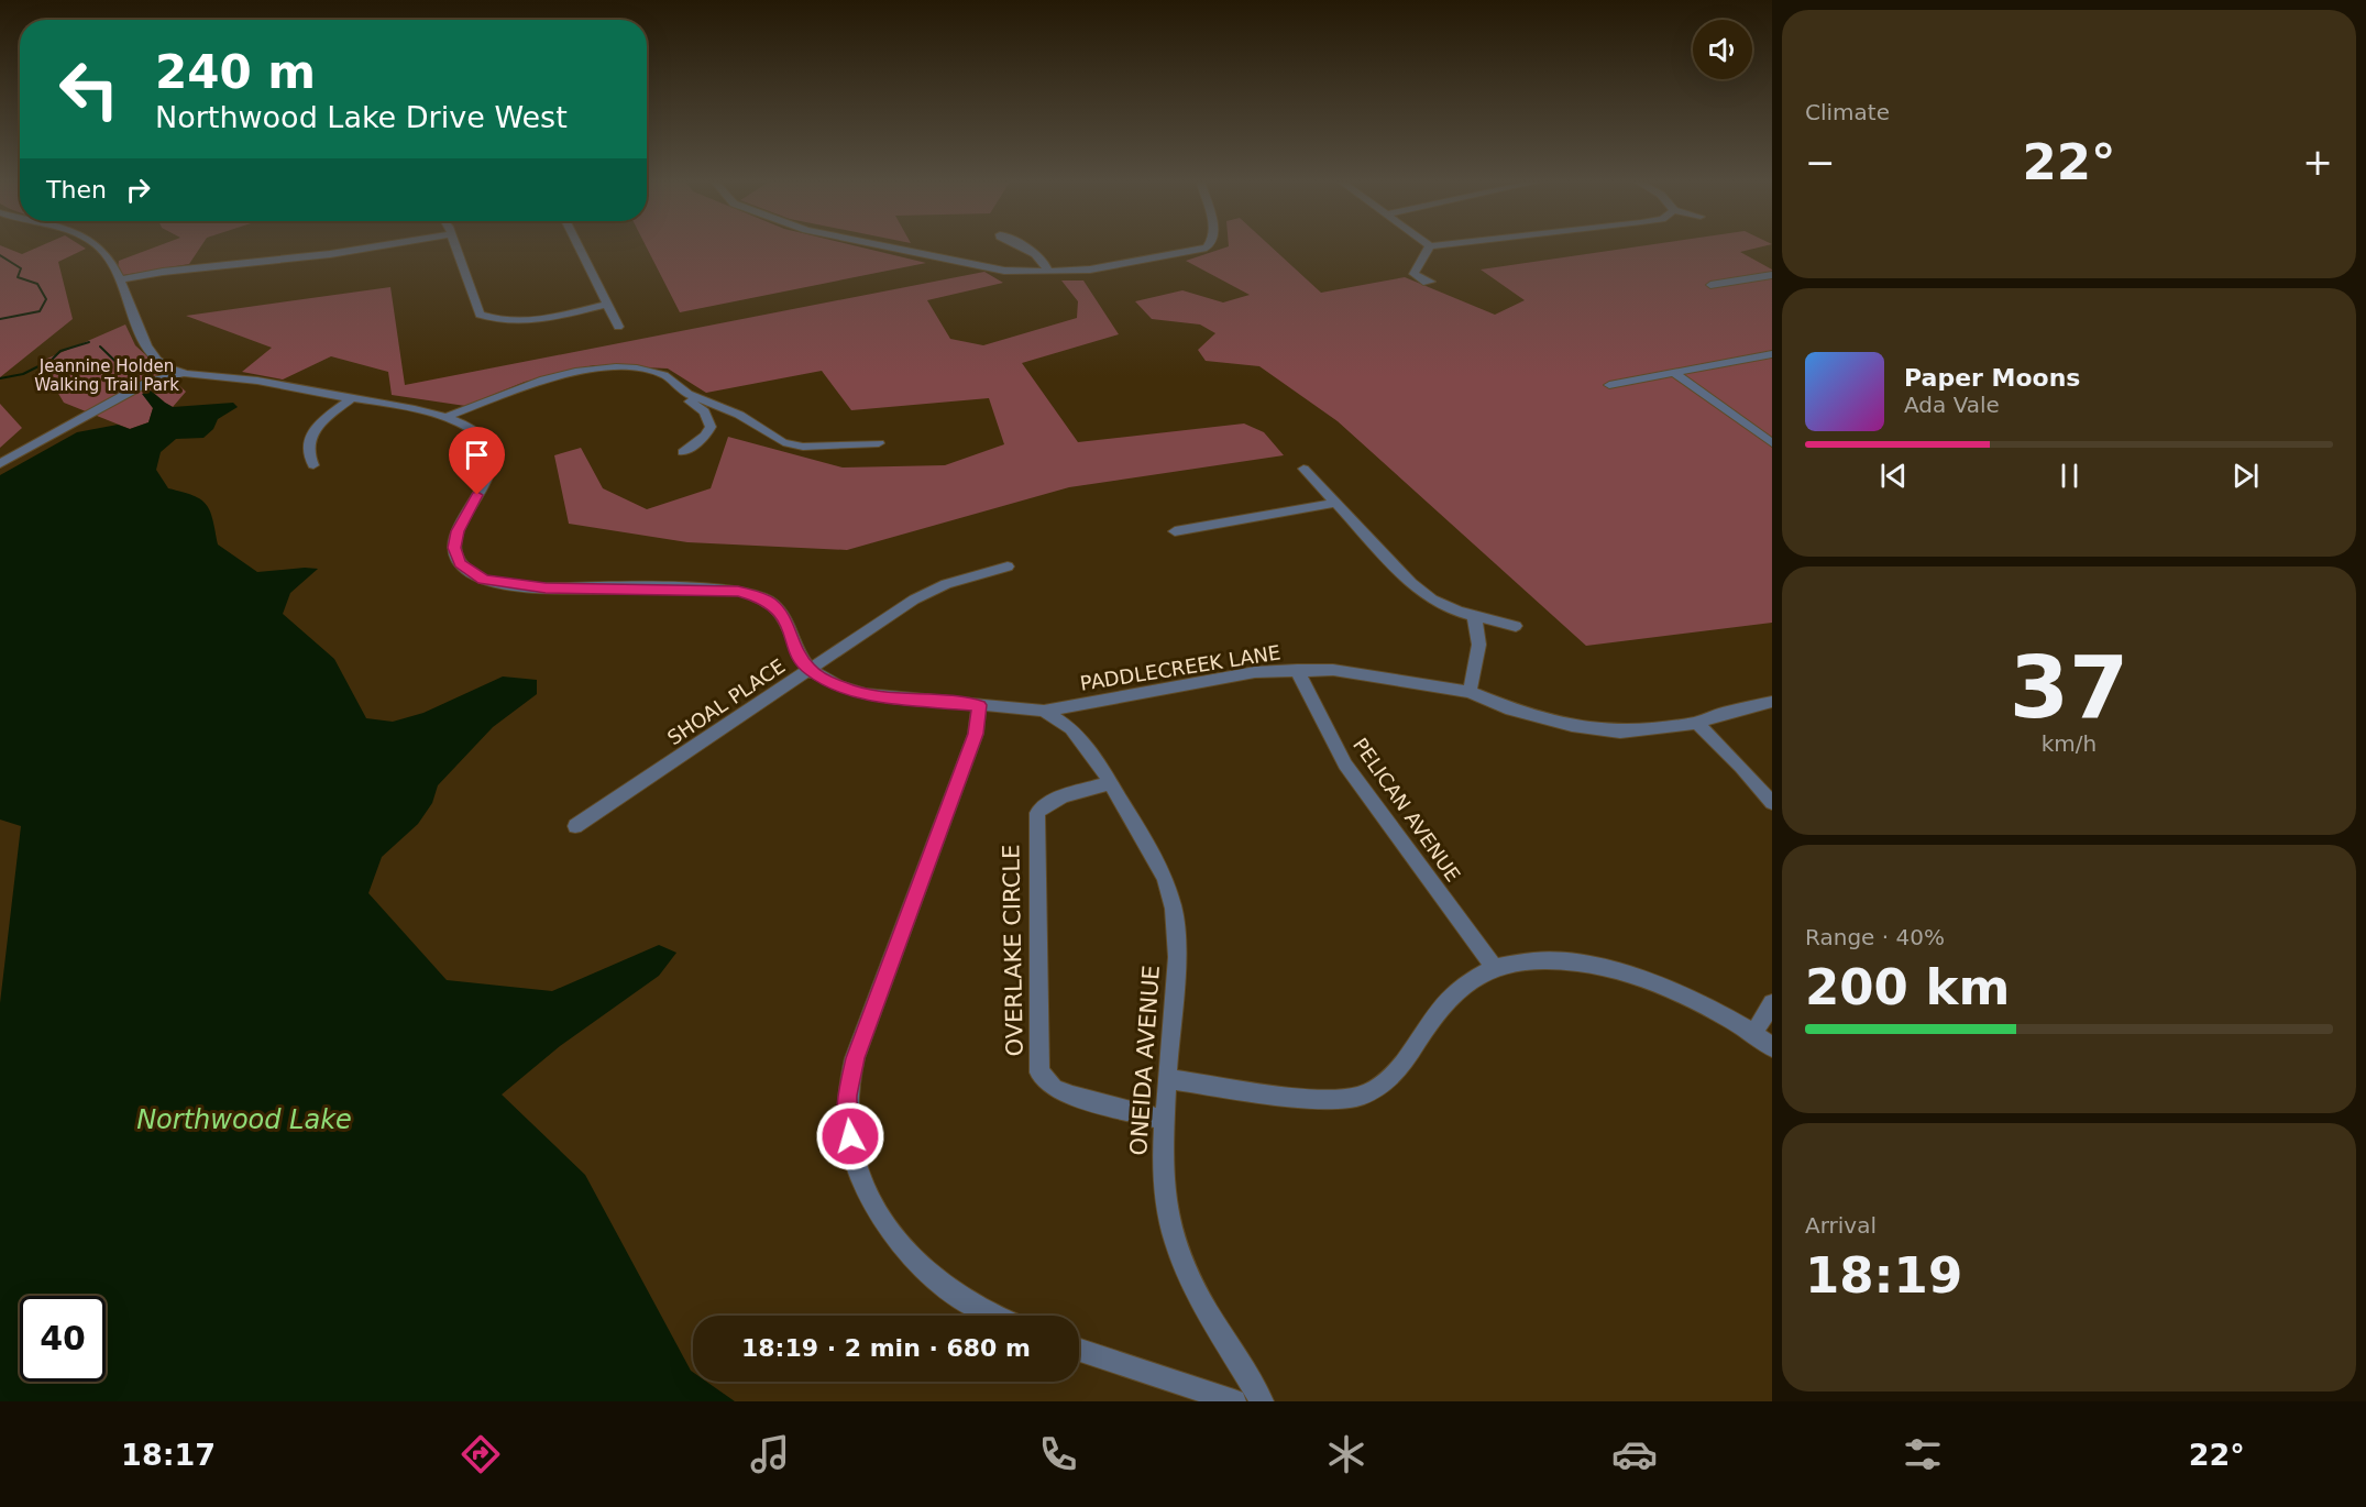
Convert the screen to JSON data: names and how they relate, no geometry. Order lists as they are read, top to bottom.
{
  "streets": {
    "street": [
      "PADDLECREEK LANE",
      "SHOAL PLACE",
      "PELICAN AVENUE",
      "OVERLAKE CIRCLE",
      "ONEIDA AVENUE"
    ]
  },
  "crossings": [
    ["PADDLECREEK LANE", "SHOAL PLACE"],
    ["PADDLECREEK LANE", "PELICAN AVENUE"],
    ["PADDLECREEK LANE", "ONEIDA AVENUE"],
    ["OVERLAKE CIRCLE", "ONEIDA AVENUE"]
  ],
  "water": ["Northwood Lake"],
  "parks": ["Jeannine Holden Walking Trail Park"],
  "page": {
    "tile": [
      "Climate",
      ["37", "km/h"],
      ["Range · 40%", "200 km"],
      ["Arrival", "18:19"]
    ],
    "turn": ["240 m", "Northwood Lake Drive West"],
    "heat": ["−", "22°", "+"],
    "then": "Then",
    "song": ["Paper Moons", "Ada Vale"],
    "limit": "40",
    "trip": "18:19 · 2 min · 680 m",
    "tabs": ["18:17", "22°"]
  }
}
